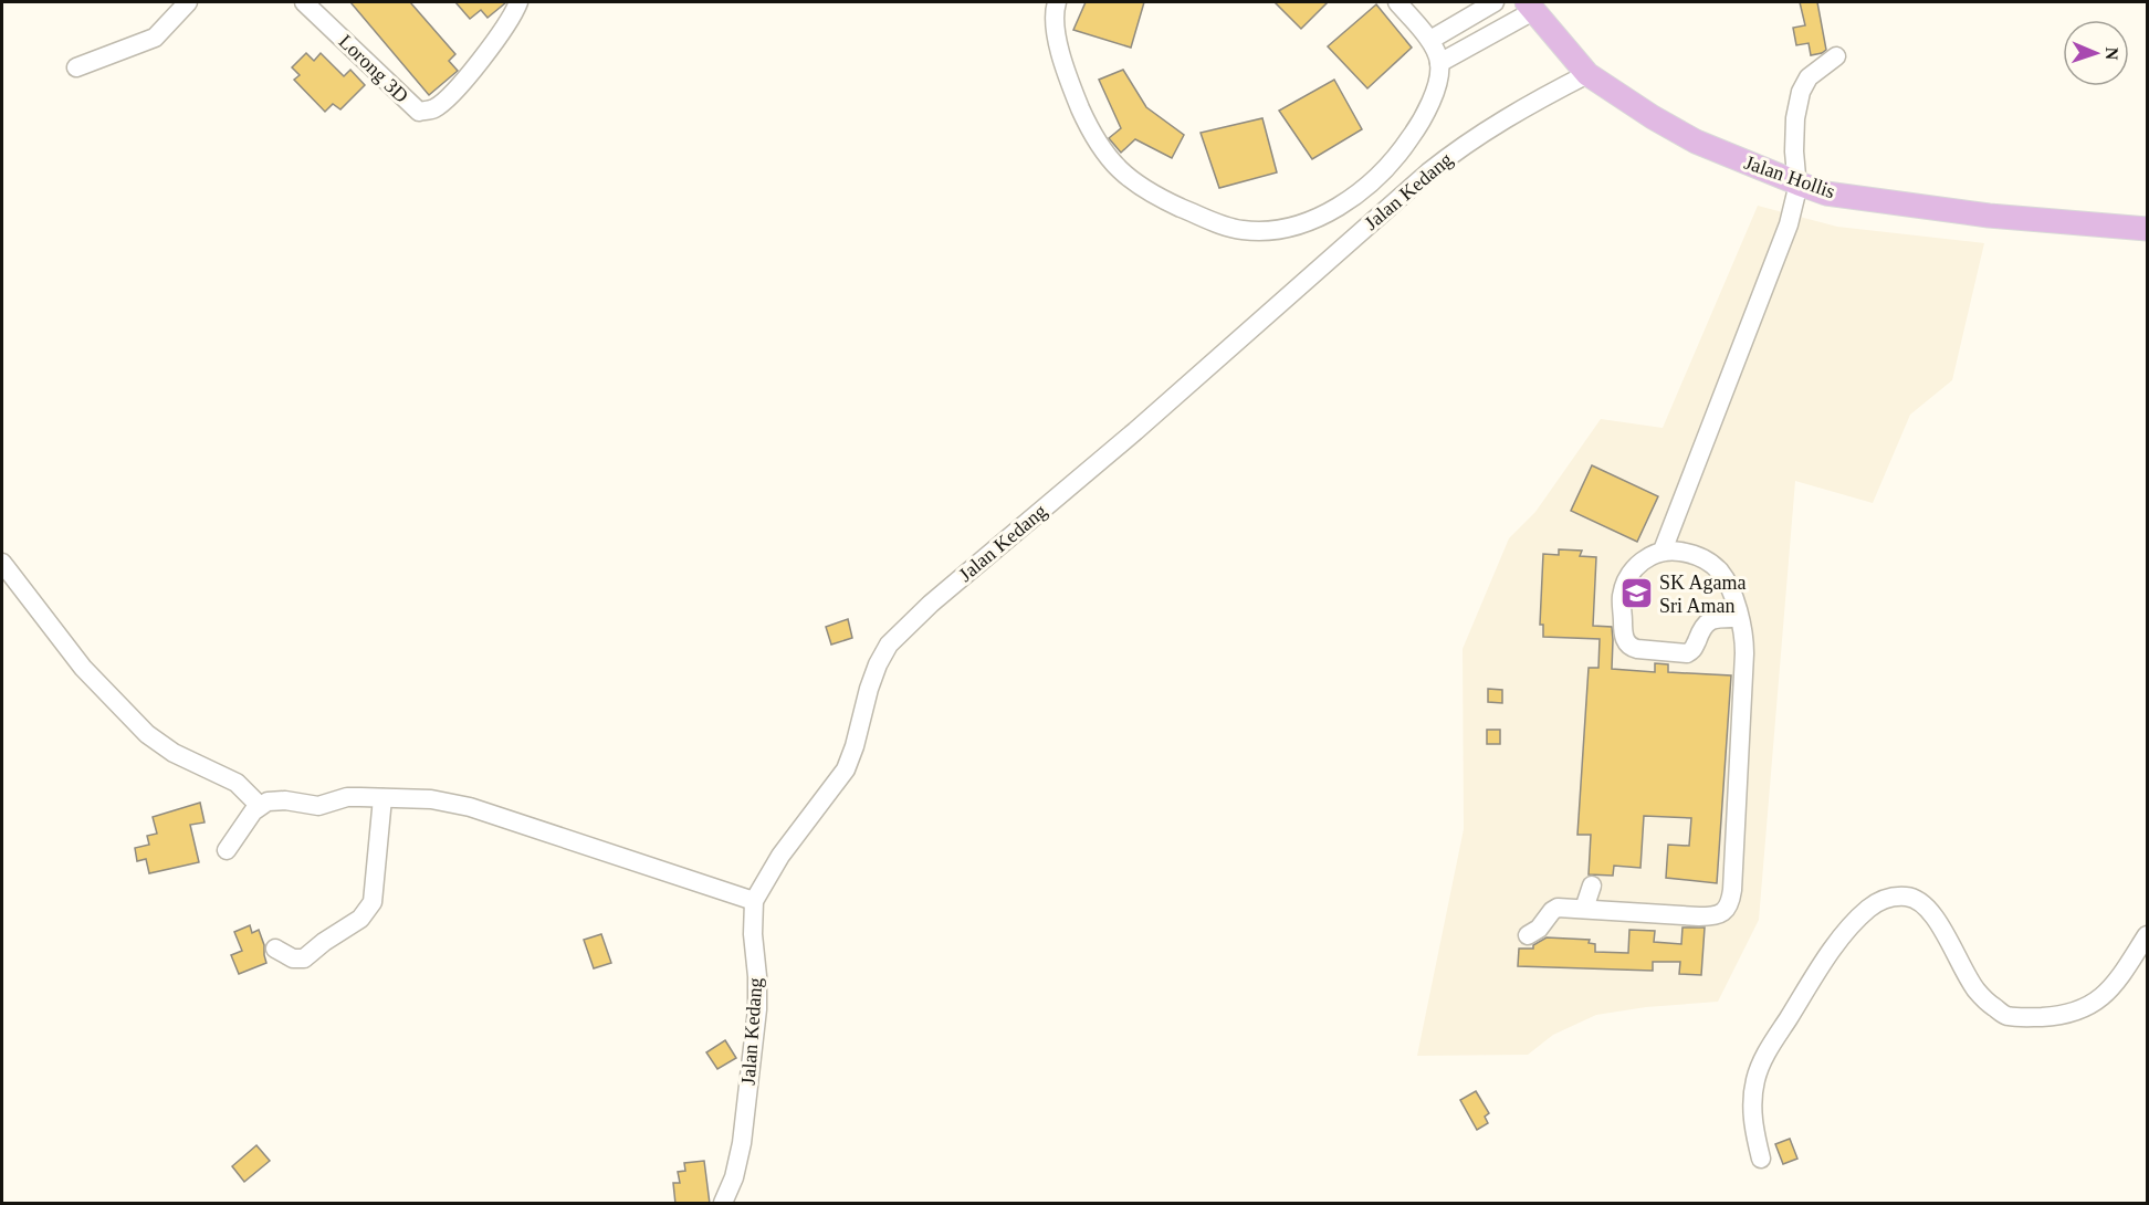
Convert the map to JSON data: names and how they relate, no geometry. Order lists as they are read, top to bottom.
{
  "streets": {
    "main road": ["Jalan Hollis"],
    "street": ["Lorong 3D", "Jalan Kedang"]
  },
  "crossings": [
    ["Jalan Hollis", "Jalan Kedang"]
  ],
  "places": {
    "school or university": ["SK Agama Sri Aman"]
  },
  "north": "right"
}
